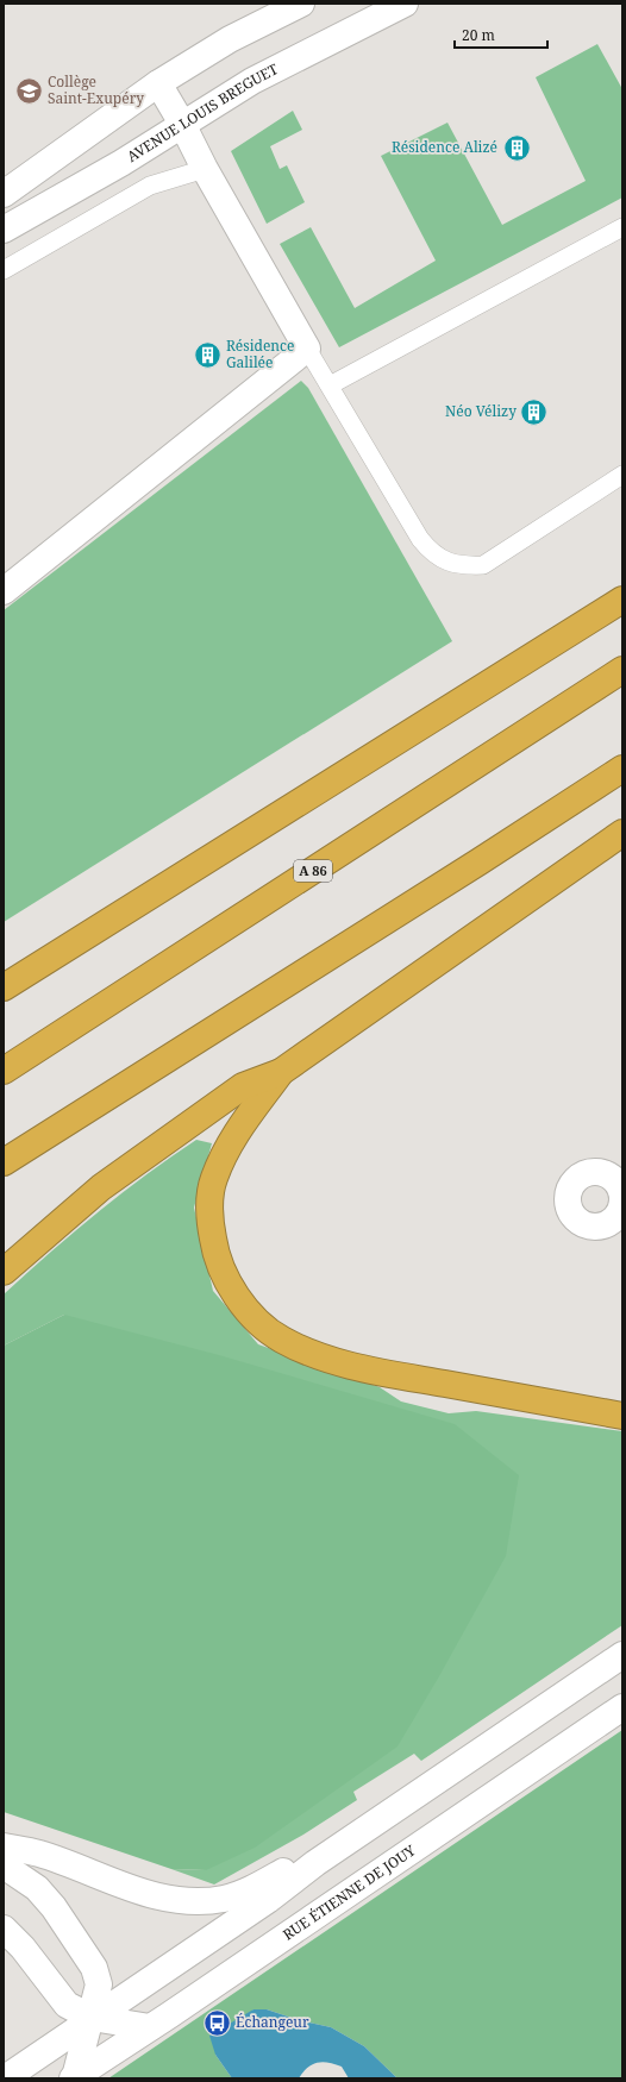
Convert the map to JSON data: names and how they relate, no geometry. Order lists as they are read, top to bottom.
{
  "streets": {
    "highway": ["A 86"],
    "main road": ["AVENUE LOUIS BREGUET", "RUE ÉTIENNE DE JOUY"]
  },
  "places": {
    "school or university": ["Collège Saint-Exupéry"],
    "building": ["Résidence Alizé", "Résidence Galilée", "Néo Vélizy"],
    "bus stop": ["Échangeur"]
  },
  "scale_bar": "20 m"
}
